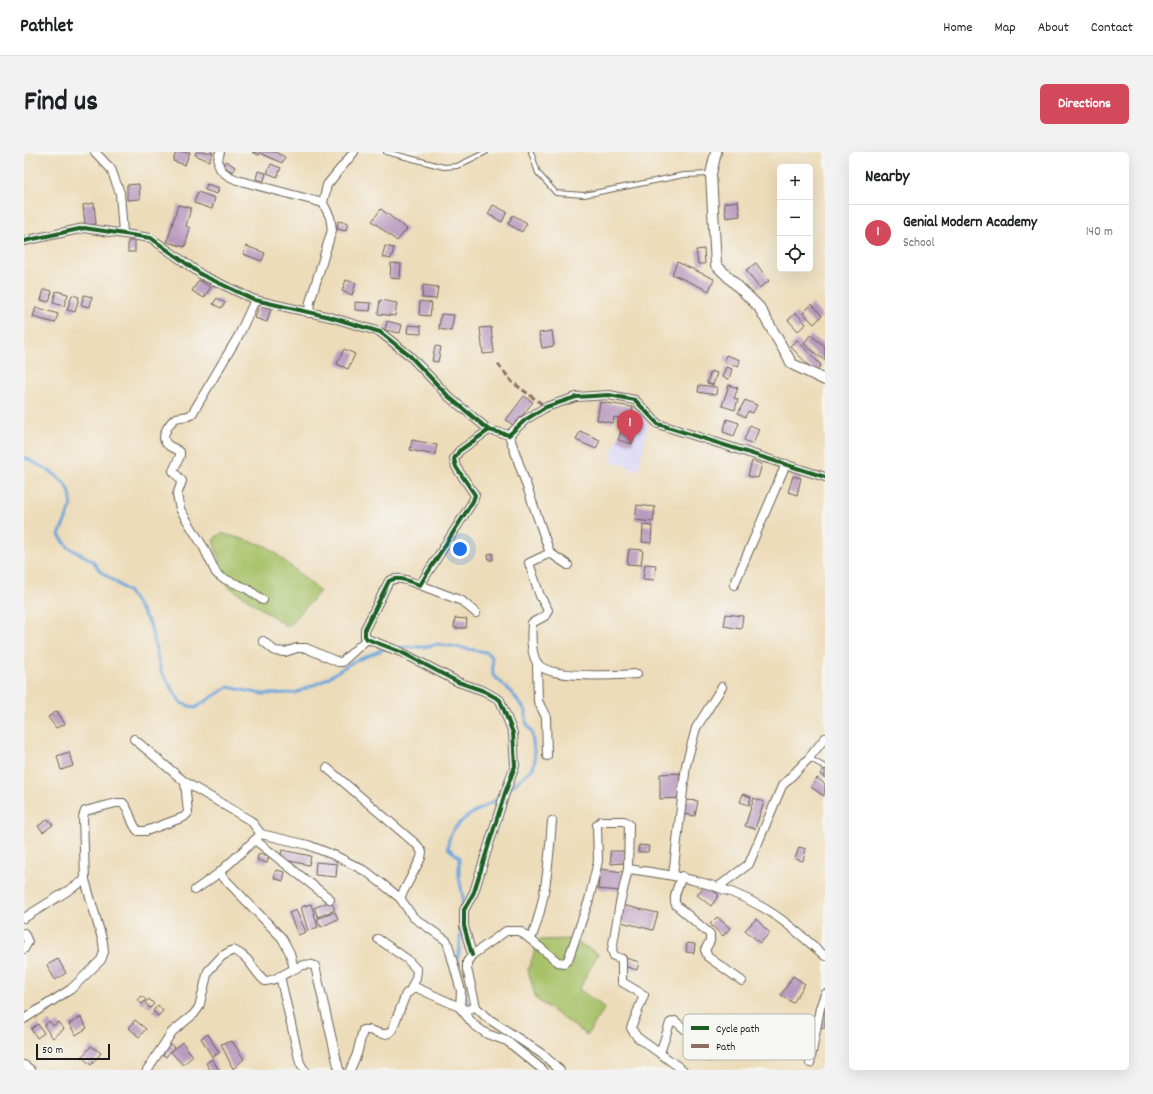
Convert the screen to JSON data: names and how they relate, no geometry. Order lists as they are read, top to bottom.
{
  "legend": ["Cycle path", "Path"],
  "scale_bar": "50 m",
  "page": {
    "header": "Pathlet",
    "nav": [
      "Home",
      "Map",
      "About",
      "Contact"
    ],
    "title": "Find us",
    "buttons": "Directions",
    "heading": "Nearby",
    "map_buttons": ["+", "−"],
    "list": [
      {
        "mark": "1",
        "name": "Genial Modern Academy",
        "note": "School",
        "value": "140 m"
      }
    ],
    "pins": "1",
    "scale": "50 m"
  }
}
